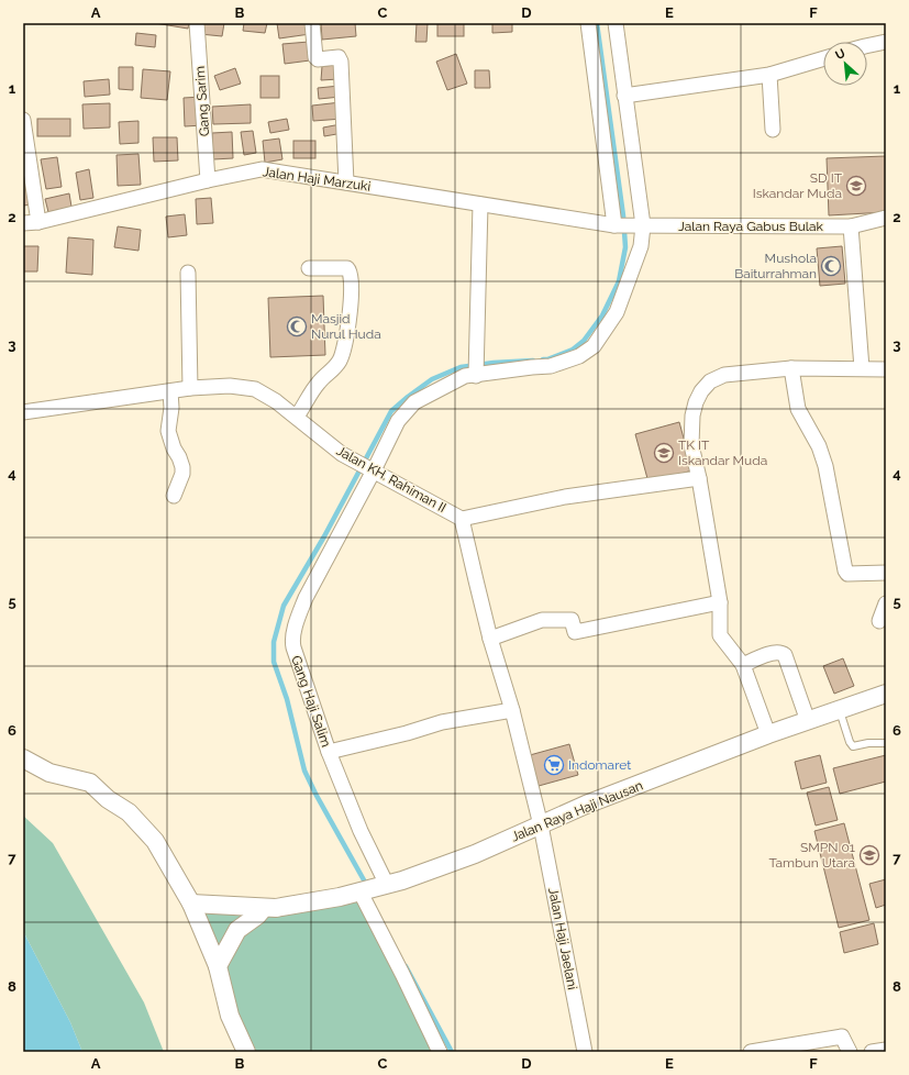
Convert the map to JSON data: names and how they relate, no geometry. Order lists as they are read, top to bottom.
{
  "streets": {
    "street": [
      "Gang Sarim",
      "Jalan Haji Marzuki",
      "Jalan Raya Gabus Bulak",
      "Jalan KH. Rahiman II",
      "Gang Haji Salim",
      "Jalan Raya Haji Nausan",
      "Jalan Haji Jaelani"
    ]
  },
  "crossings": [
    ["Gang Sarim", "Jalan Haji Marzuki"],
    ["Jalan Haji Marzuki", "Jalan Raya Gabus Bulak"],
    ["Jalan Raya Gabus Bulak", "Gang Haji Salim"],
    ["Jalan KH. Rahiman II", "Gang Haji Salim"],
    ["Jalan KH. Rahiman II", "Jalan Raya Haji Nausan"],
    ["Jalan KH. Rahiman II", "Jalan Haji Jaelani"],
    ["Gang Haji Salim", "Jalan Raya Haji Nausan"],
    ["Jalan Raya Haji Nausan", "Jalan Haji Jaelani"]
  ],
  "places": {
    "school or university": ["SD IT Iskandar Muda", "TK IT Iskandar Muda", "SMPN 01 Tambun Utara"],
    "mosque": ["Mushola Baiturrahman", "Masjid Nurul Huda"],
    "supermarket": ["Indomaret"]
  },
  "north": "top left",
  "grid": {
    "columns": [
      "A",
      "B",
      "C",
      "D",
      "E",
      "F"
    ],
    "rows": [
      "1",
      "2",
      "3",
      "4",
      "5",
      "6",
      "7",
      "8"
    ]
  }
}
